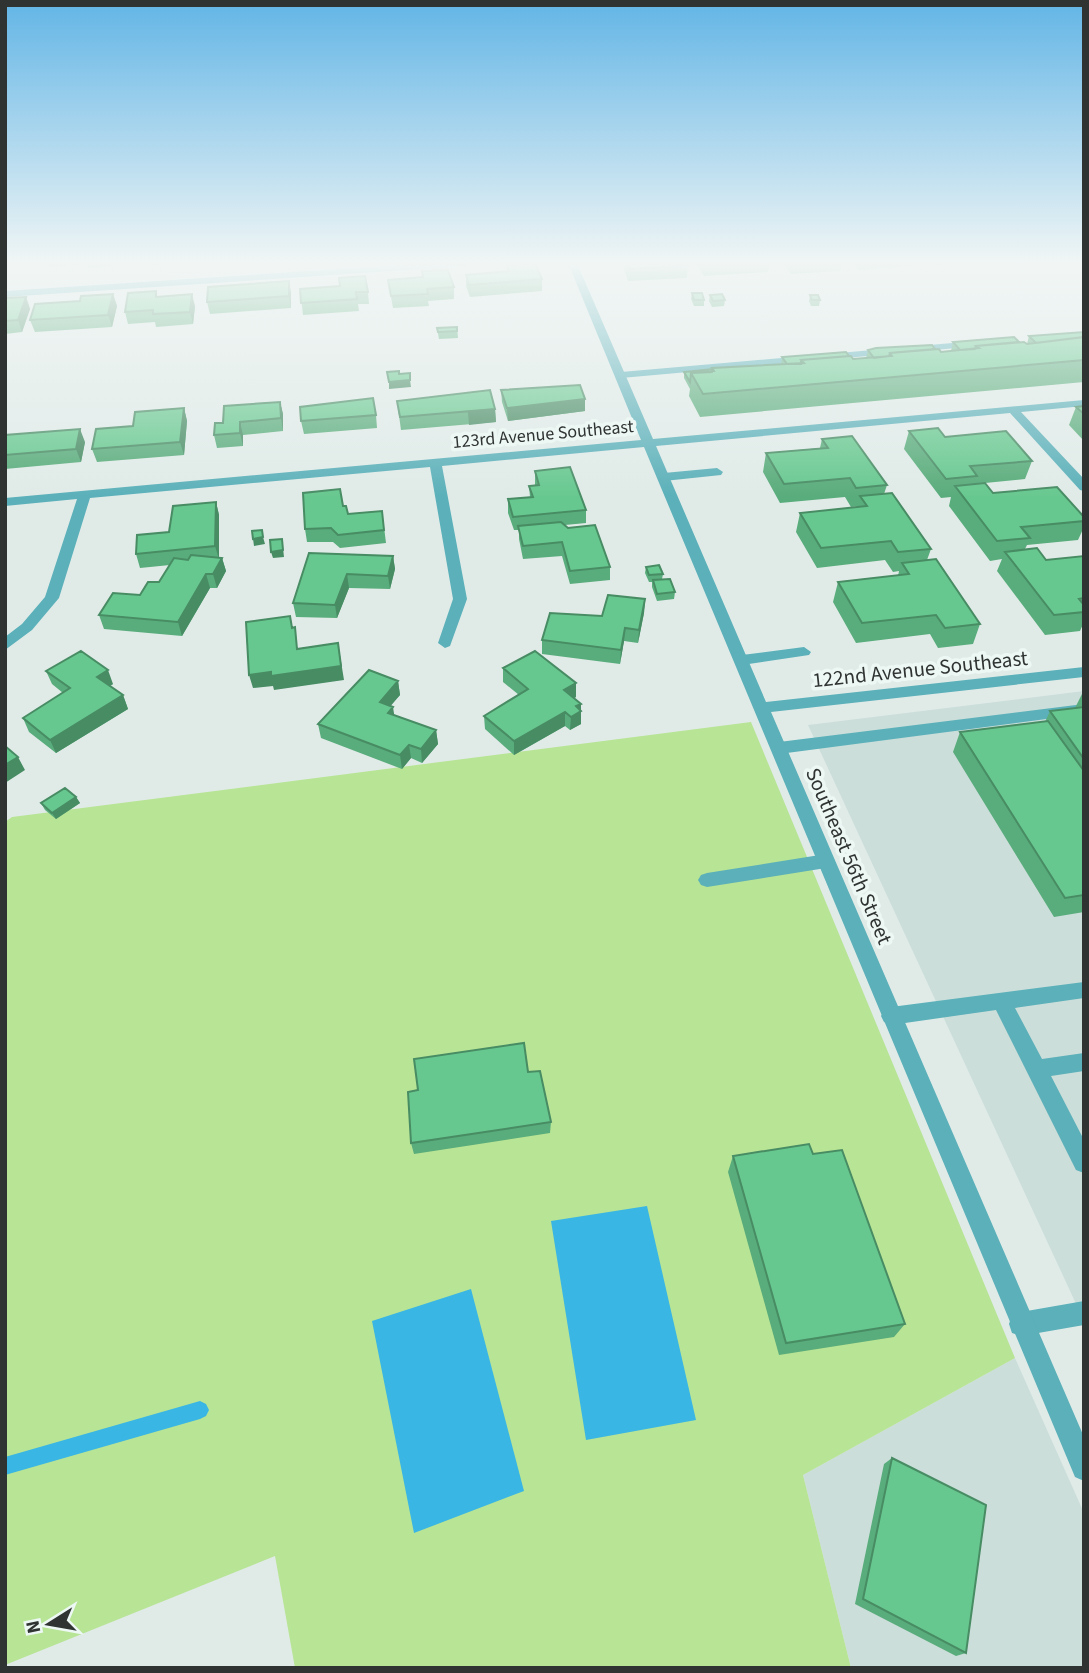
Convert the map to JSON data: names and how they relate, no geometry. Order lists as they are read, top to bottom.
{
  "streets": {
    "street": ["123rd Avenue Southeast", "122nd Avenue Southeast", "Southeast 56th Street"]
  },
  "crossings": [
    ["123rd Avenue Southeast", "Southeast 56th Street"],
    ["122nd Avenue Southeast", "Southeast 56th Street"]
  ],
  "north": "left"
}
